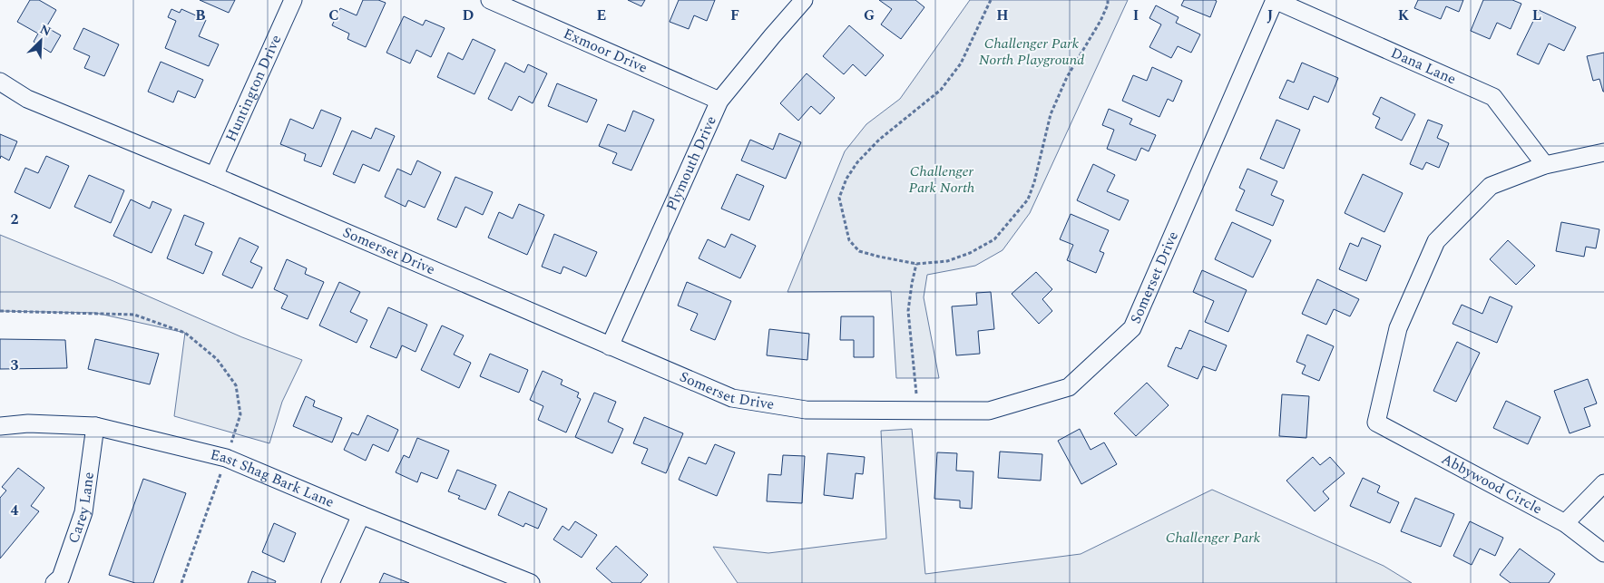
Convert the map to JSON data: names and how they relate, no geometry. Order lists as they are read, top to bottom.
{
  "streets": {
    "street": [
      "Exmoor Drive",
      "Dana Lane",
      "Huntington Drive",
      "Plymouth Drive",
      "Somerset Drive",
      "East Shag Bark Lane",
      "Abbywood Circle",
      "Carey Lane"
    ]
  },
  "crossings": [
    ["Exmoor Drive", "Plymouth Drive"],
    ["Dana Lane", "Somerset Drive"],
    ["Dana Lane", "Abbywood Circle"],
    ["Huntington Drive", "Somerset Drive"],
    ["Plymouth Drive", "Somerset Drive"],
    ["East Shag Bark Lane", "Carey Lane"]
  ],
  "parks": ["Challenger Park North Playground", "Challenger Park North", "Challenger Park"],
  "north": "top right",
  "grid": {
    "columns": [
      "B",
      "C",
      "D",
      "E",
      "F",
      "G",
      "H",
      "I",
      "J",
      "K",
      "L"
    ],
    "rows": ["2", "3", "4"]
  }
}
